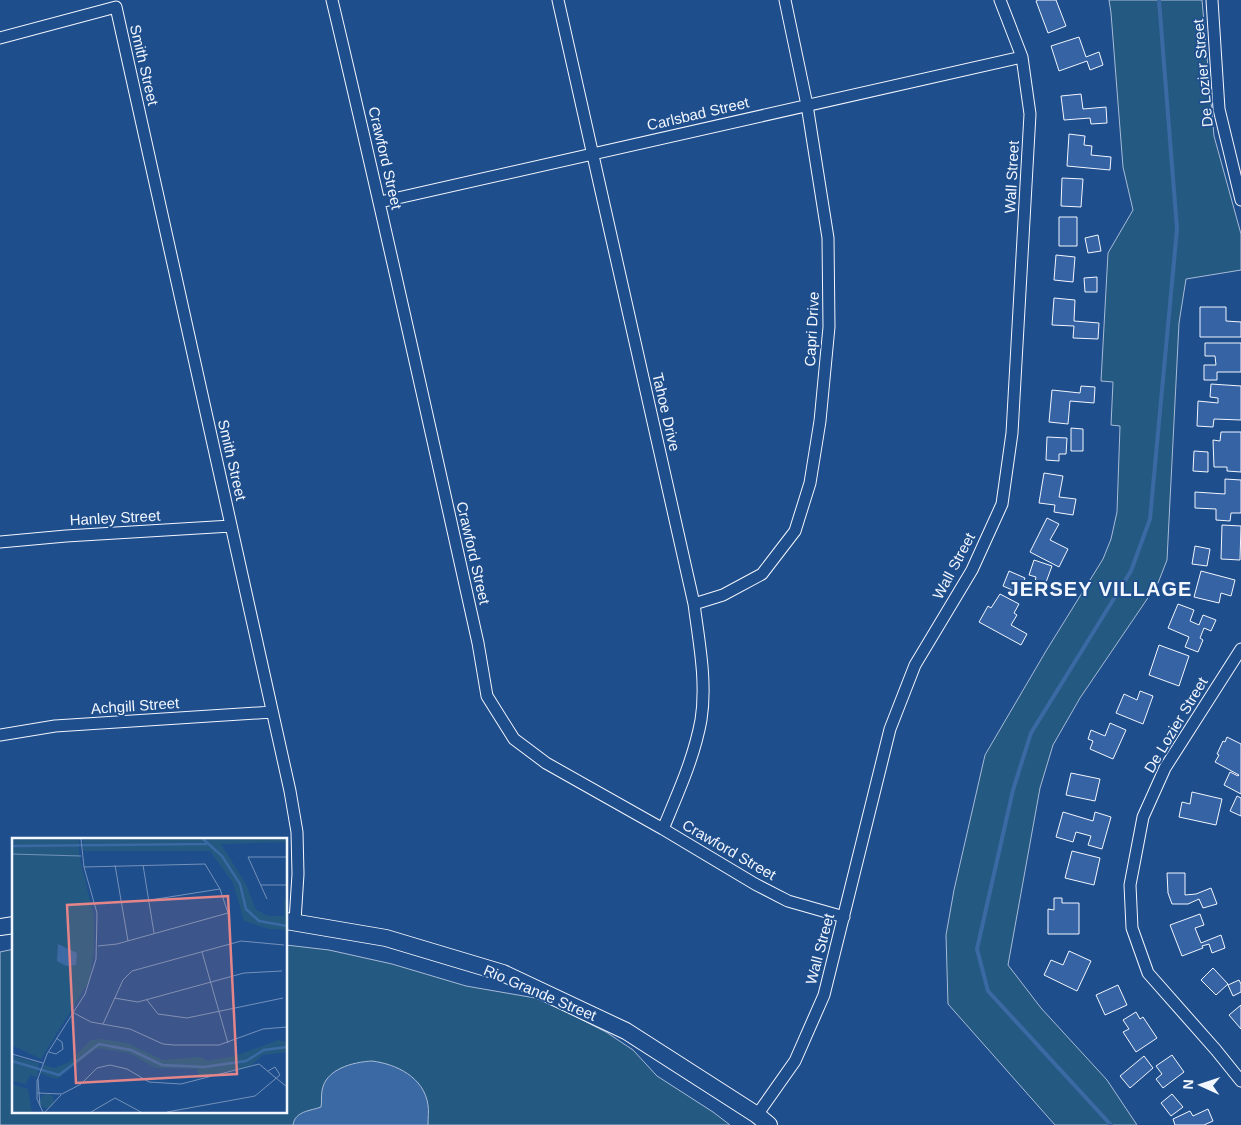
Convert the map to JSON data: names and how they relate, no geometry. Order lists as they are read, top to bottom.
{
  "streets": {
    "street": [
      "Smith Street",
      "De Lozier Street",
      "Carlsbad Street",
      "Crawford Street",
      "Wall Street",
      "Capri Drive",
      "Tahoe Drive",
      "Hanley Street",
      "Achgill Street",
      "Rio Grande Street"
    ]
  },
  "crossings": [
    ["Smith Street", "Hanley Street"],
    ["Smith Street", "Achgill Street"],
    ["Smith Street", "Rio Grande Street"],
    ["Carlsbad Street", "Crawford Street"],
    ["Carlsbad Street", "Wall Street"],
    ["Carlsbad Street", "Capri Drive"],
    ["Carlsbad Street", "Tahoe Drive"],
    ["Crawford Street", "Wall Street"],
    ["Crawford Street", "Tahoe Drive"],
    ["Wall Street", "Rio Grande Street"],
    ["Capri Drive", "Tahoe Drive"]
  ],
  "districts": ["JERSEY VILLAGE"],
  "north": "left"
}
